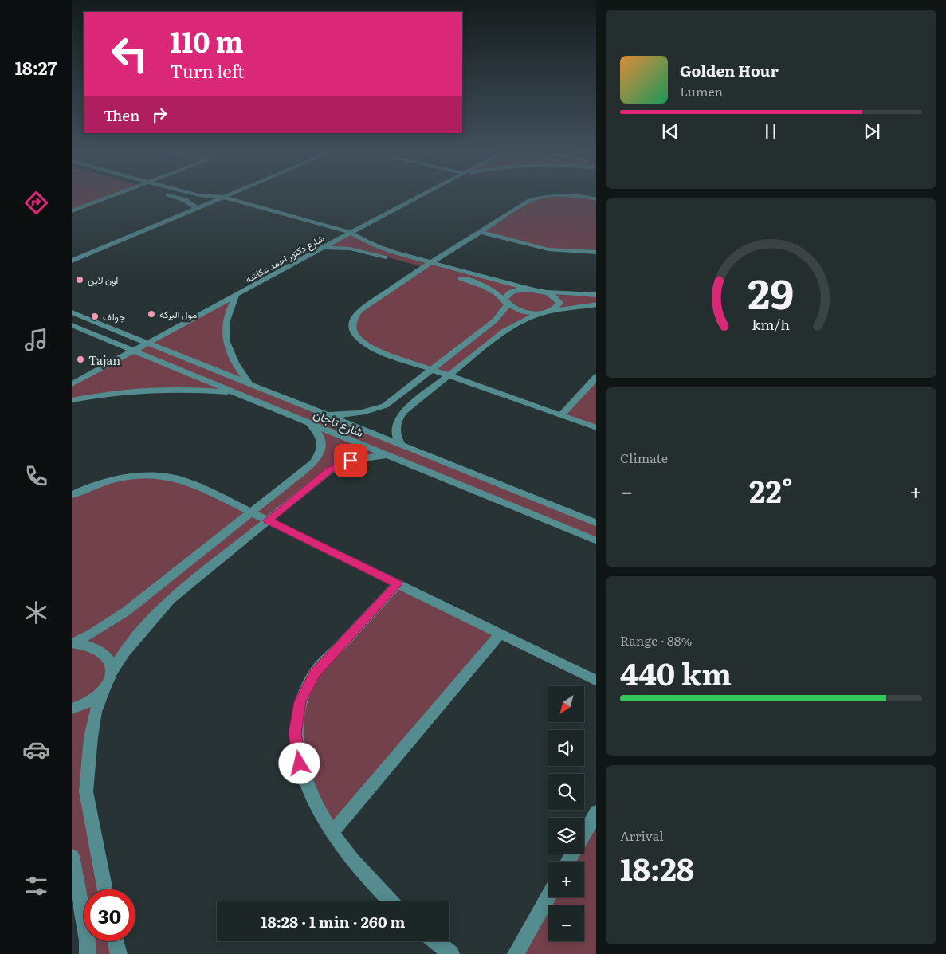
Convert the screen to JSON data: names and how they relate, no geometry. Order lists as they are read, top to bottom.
{
  "streets": {
    "street": ["شارع دكتور احمد عكاشه", "شارع تاجان"]
  },
  "crossings": [
    ["شارع دكتور احمد عكاشه", "شارع تاجان"]
  ],
  "places": [
    "اون لاين",
    "مول البركة",
    "جولف",
    "Tajan"
  ],
  "north": "bottom left",
  "page": {
    "tabs": "18:27",
    "turn": ["110 m", "Turn left"],
    "song": ["Golden Hour", "Lumen"],
    "then": "Then",
    "tile": [
      "Climate",
      ["Range · 88%", "440 km"],
      ["Arrival", "18:28"]
    ],
    "heat": ["−", "22°", "+"],
    "map_buttons": ["+", "−"],
    "limit": "30",
    "trip": "18:28 · 1 min · 260 m",
    "gauge": ["29", "km/h"]
  }
}
